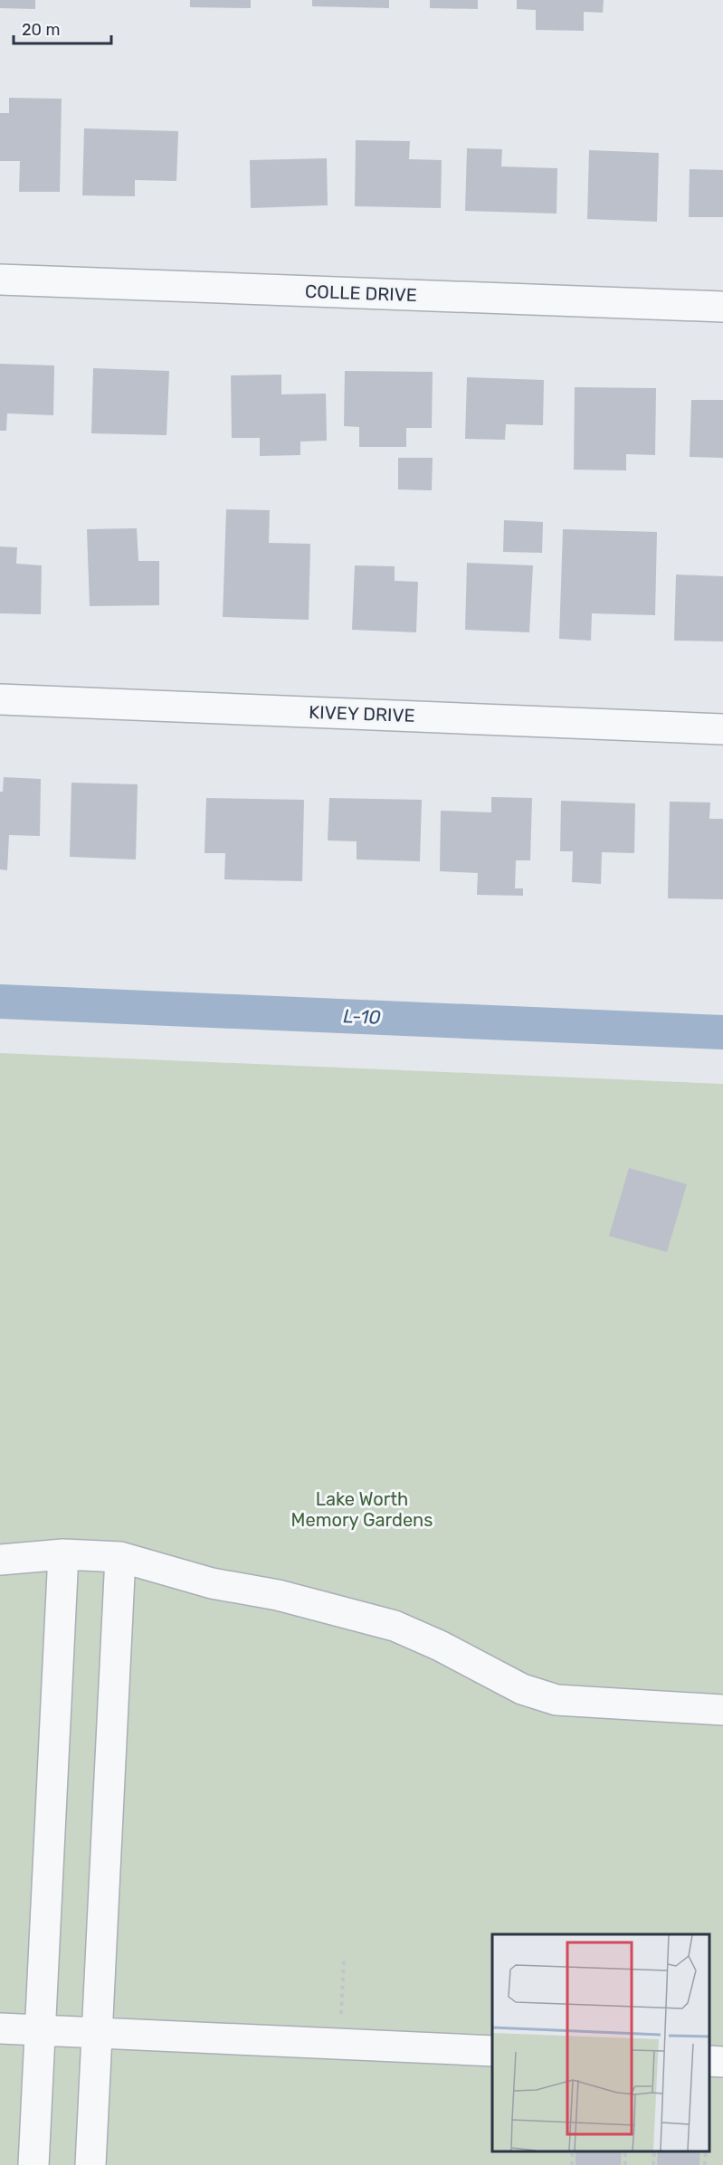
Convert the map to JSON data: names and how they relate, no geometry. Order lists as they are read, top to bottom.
{
  "streets": {
    "street": ["COLLE DRIVE", "KIVEY DRIVE"]
  },
  "water": ["L-10"],
  "parks": ["Lake Worth Memory Gardens"],
  "scale_bar": "20 m"
}
